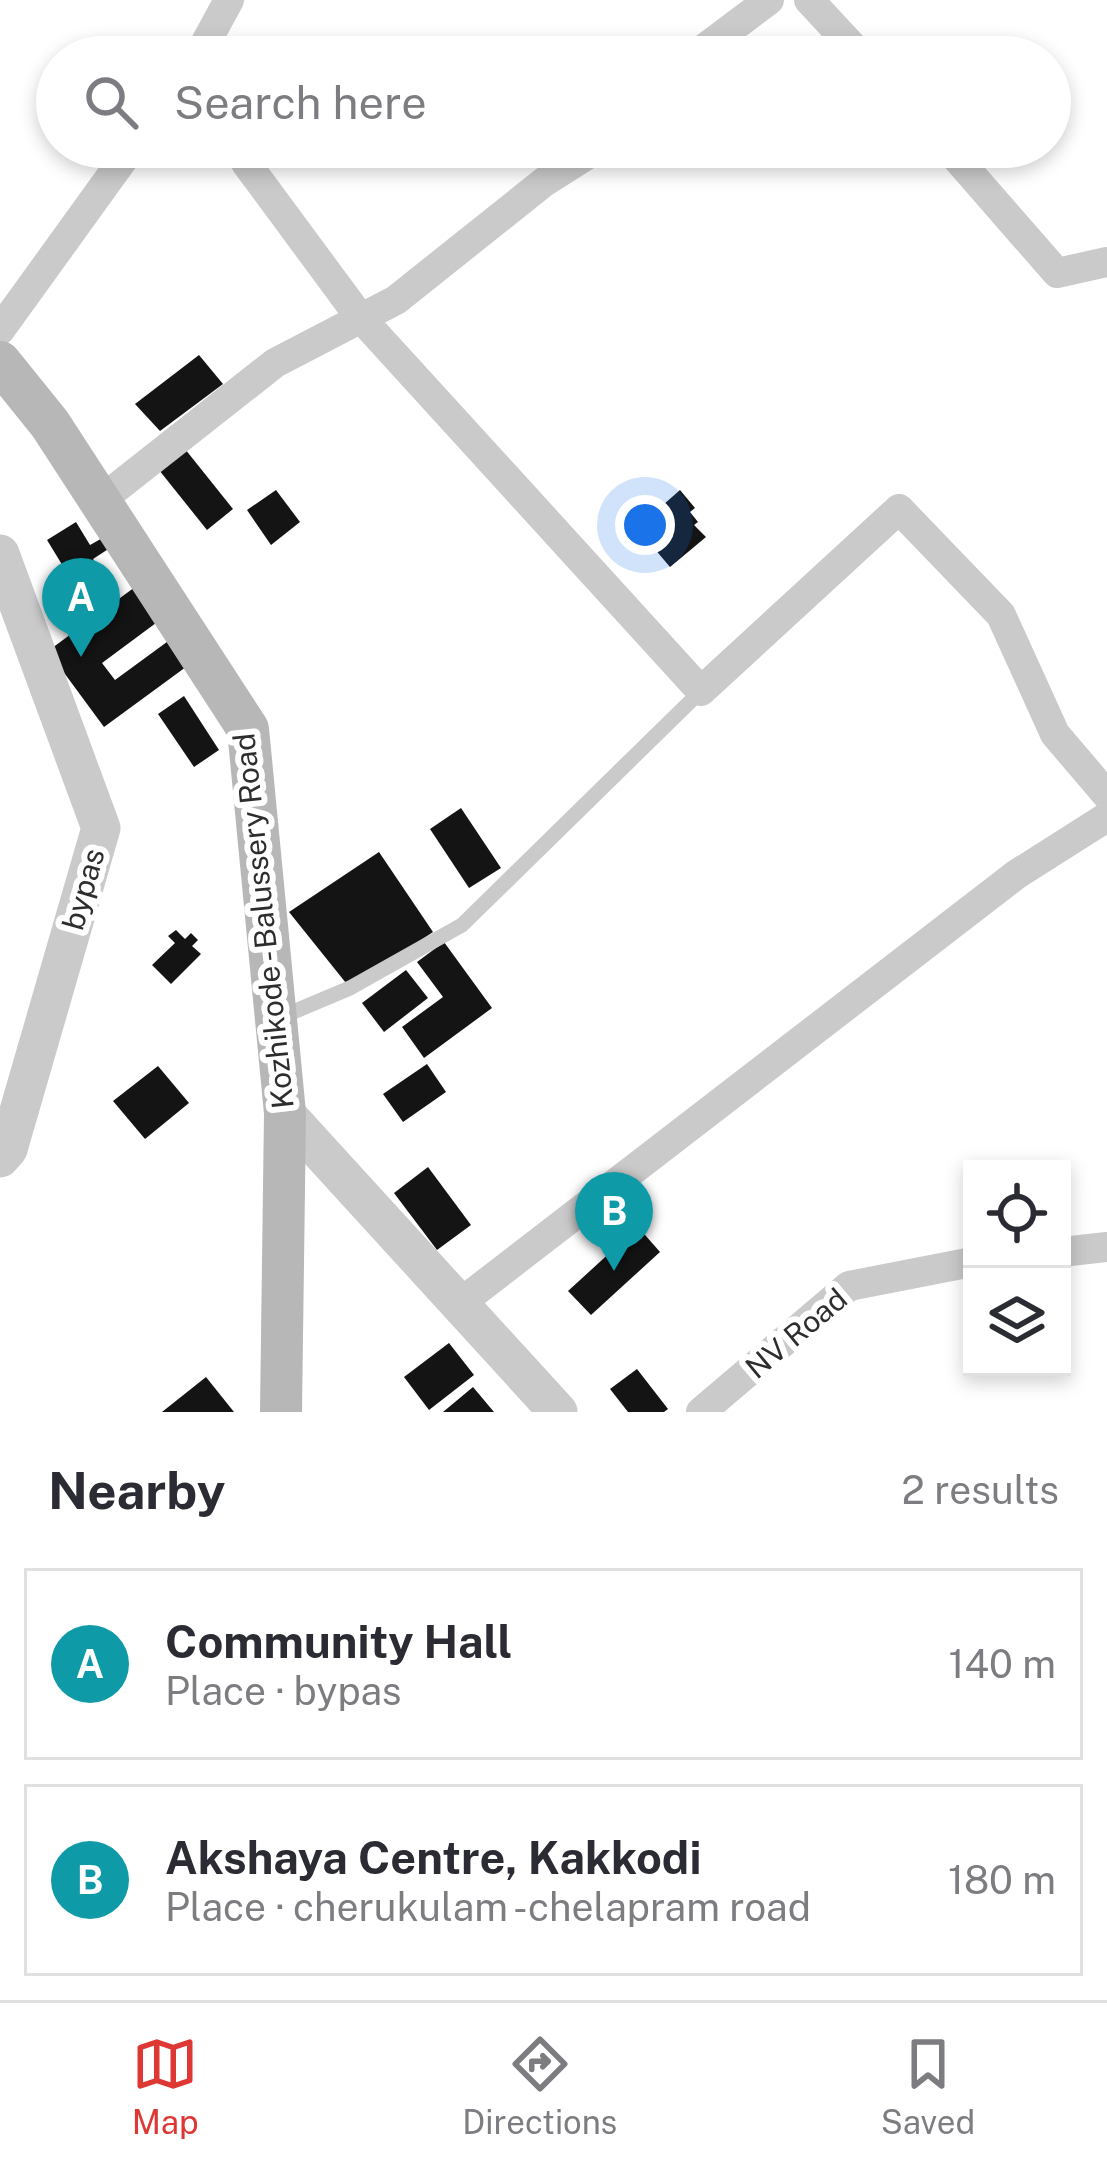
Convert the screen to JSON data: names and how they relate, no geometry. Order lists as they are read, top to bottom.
{
  "streets": {
    "main road": ["Kozhikode - Balussery Road"],
    "street": ["bypas", "NV Road"]
  },
  "page": {
    "search": "Search here",
    "pins": ["A", "B"],
    "heading": ["Nearby", "2 results"],
    "list": [
      {
        "mark": "A",
        "name": "Community Hall",
        "note": "Place · bypas",
        "value": "140 m"
      },
      {
        "mark": "B",
        "name": "Akshaya Centre, Kakkodi",
        "note": "Place · cherukulam -chelapram road",
        "value": "180 m"
      }
    ],
    "nav": ["Map", "Directions", "Saved"]
  }
}
